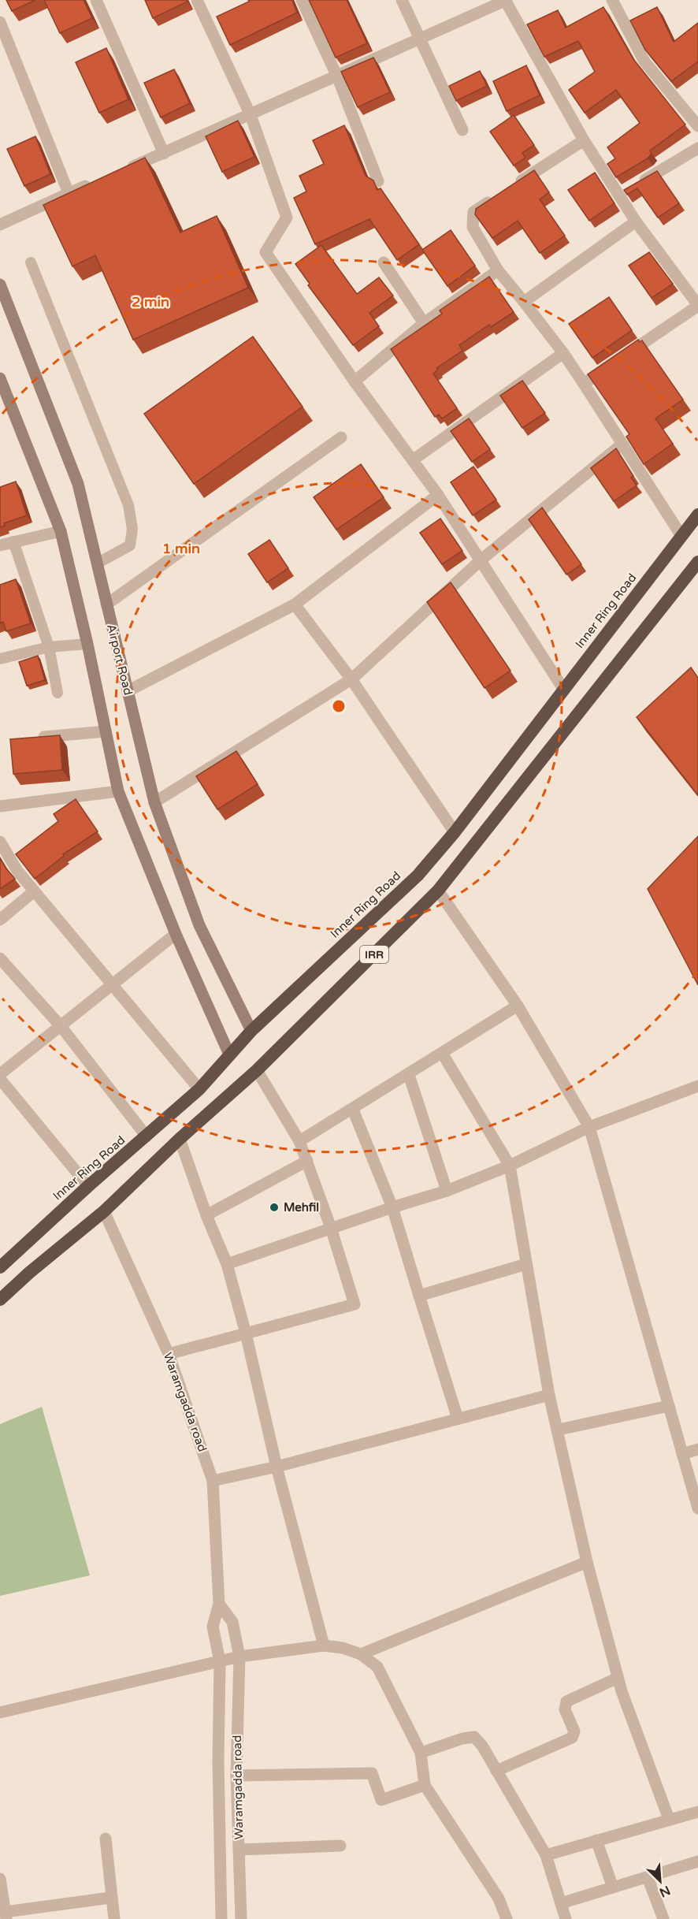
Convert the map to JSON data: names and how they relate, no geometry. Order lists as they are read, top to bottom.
{
  "streets": {
    "highway": ["Inner Ring Road", "IRR"],
    "main road": ["Airport Road"],
    "street": ["Waramgadda road"]
  },
  "crossings": [
    ["Inner Ring Road", "Airport Road"],
    ["IRR", "Waramgadda road"]
  ],
  "places": ["Mehfil"],
  "north": "bottom right",
  "rings": ["2 min", "1 min"]
}
